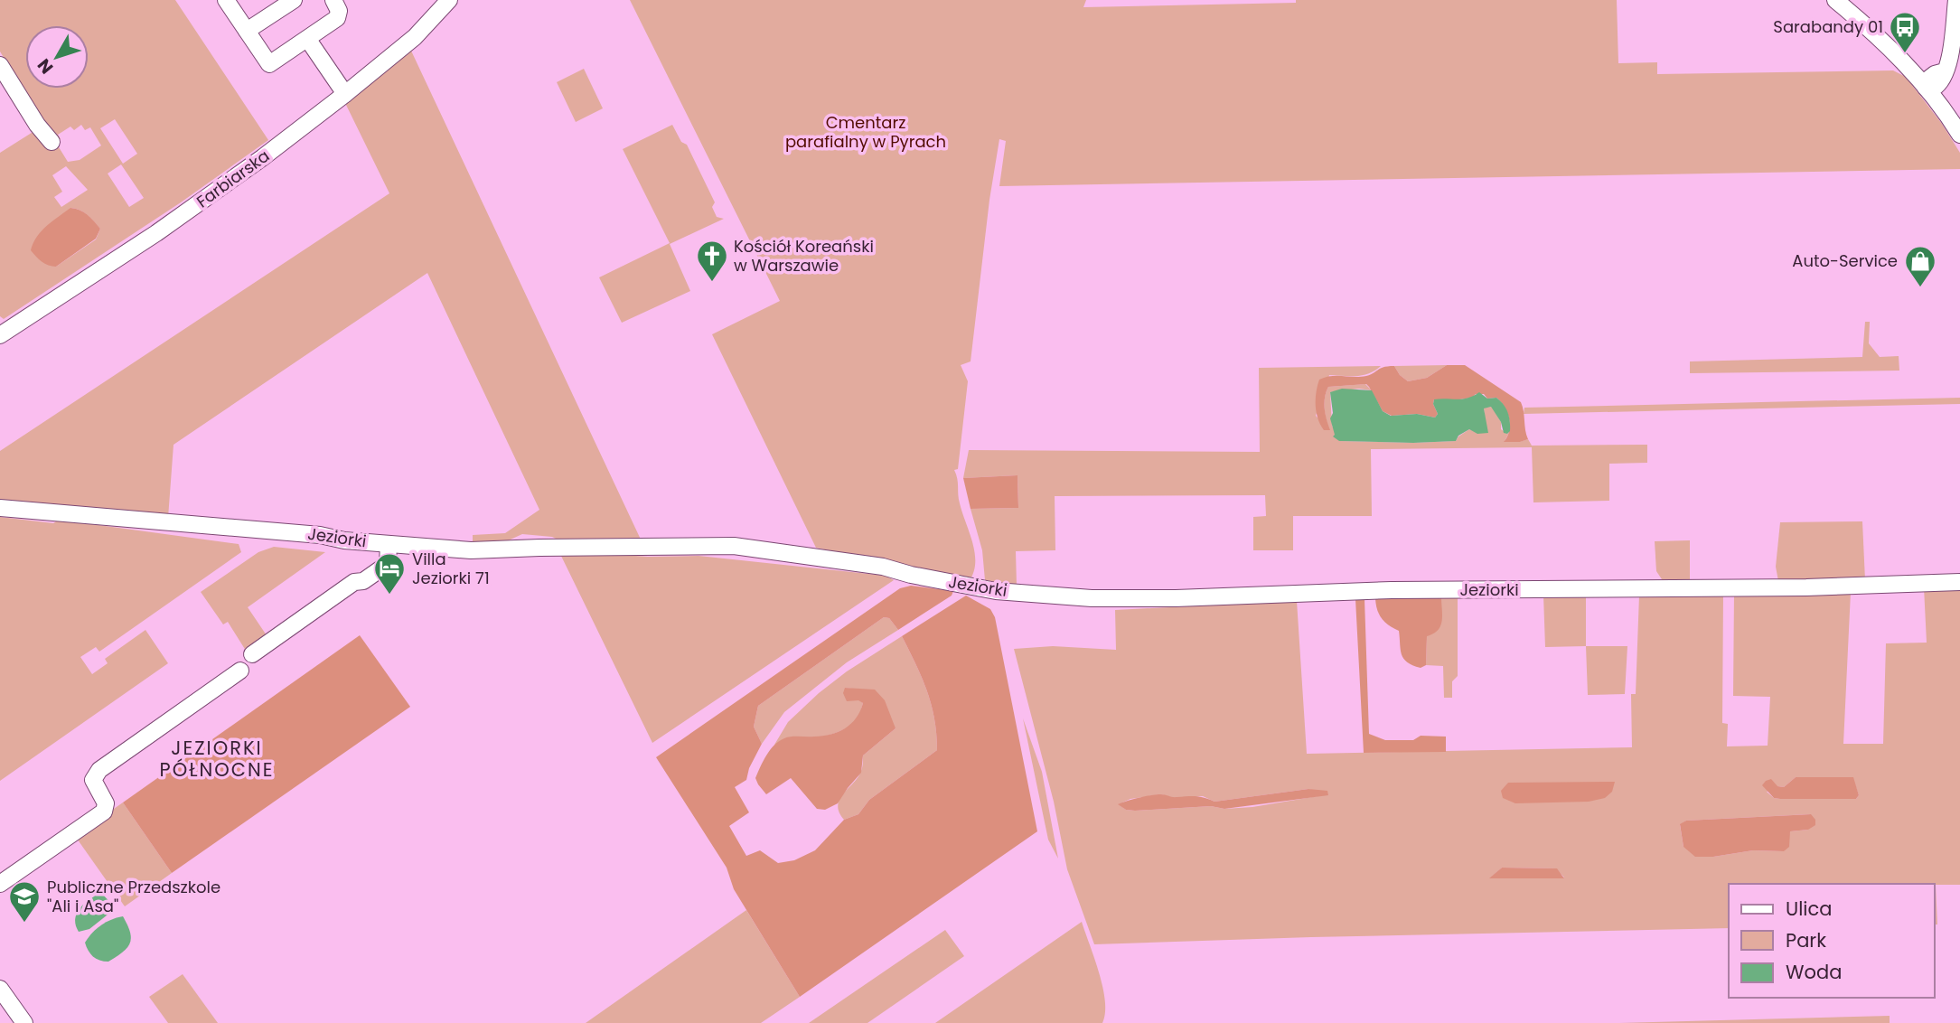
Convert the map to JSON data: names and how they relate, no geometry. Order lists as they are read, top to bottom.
{
  "streets": {
    "street": ["Farbiarska", "Jeziorki"]
  },
  "districts": ["JEZIORKI PÓŁNOCNE"],
  "parks": ["Cmentarz parafialny w Pyrach"],
  "places": {
    "bus stop": ["Sarabandy 01"],
    "church": ["Kościół Koreański w Warszawie"],
    "shop": ["Auto-Service"],
    "hotel": ["Villa Jeziorki 71"],
    "school or university": ["Publiczne Przedszkole \"Ali i Asa\""]
  },
  "legend": ["Ulica", "Park", "Woda"],
  "north": "bottom left"
}
